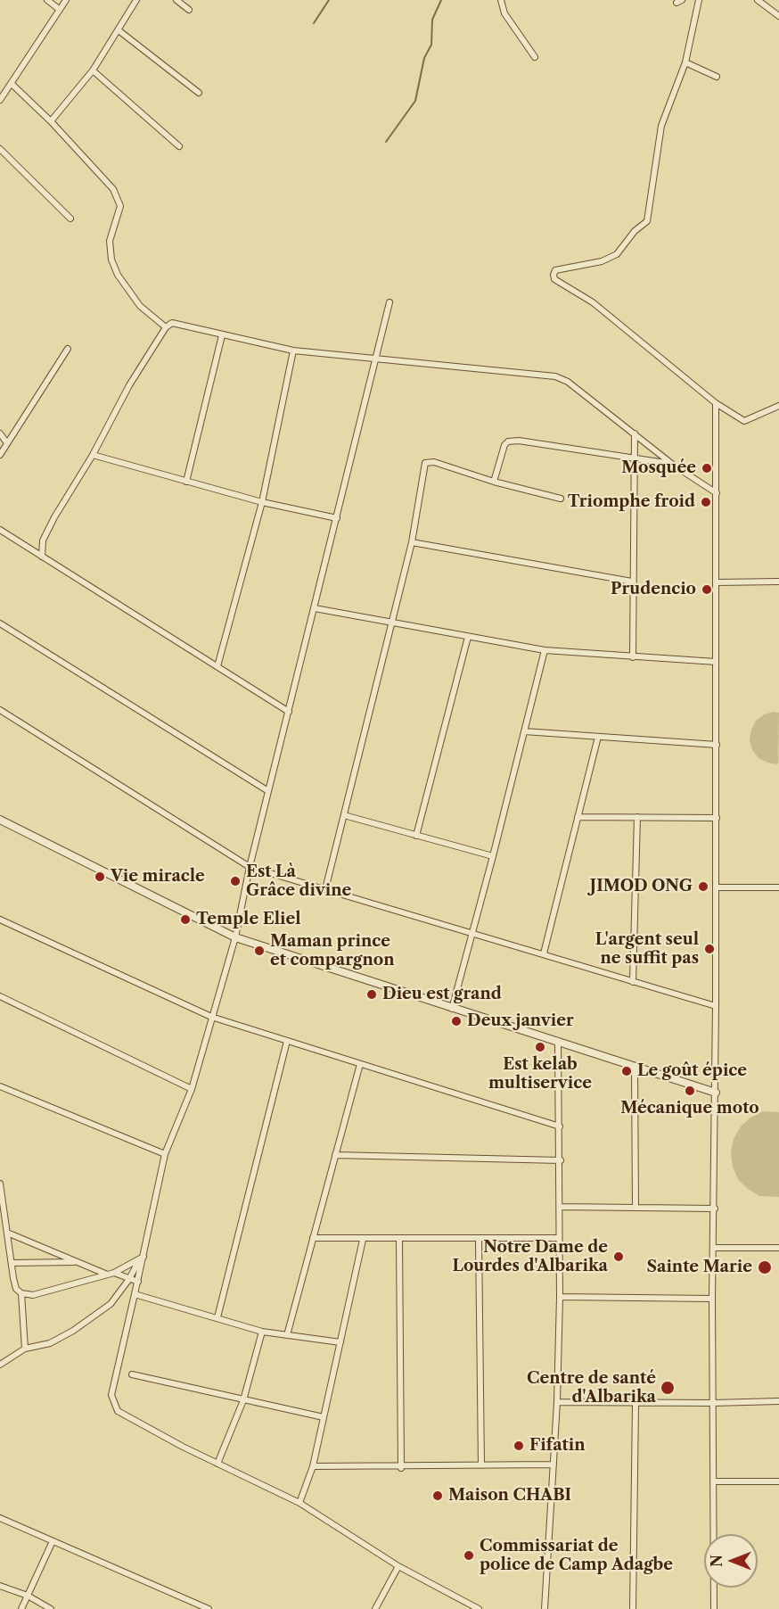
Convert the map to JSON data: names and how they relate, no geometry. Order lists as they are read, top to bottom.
{
  "places": [
    "Mosquée",
    "Triomphe froid",
    "Prudencio",
    "Vie miracle",
    "Est Là Grâce divine",
    "JIMOD ONG",
    "Temple Eliel",
    "L'argent seul ne suffit pas",
    "Maman prince et compargnon",
    "Dieu est grand",
    "Deux janvier",
    "Est kelab multiservice",
    "Le goût épice",
    "Mécanique moto",
    "Notre Dame de Lourdes d'Albarika",
    "Sainte Marie",
    "Centre de santé d'Albarika",
    "Fifatin",
    "Maison CHABI",
    "Commissariat de police de Camp Adagbe"
  ],
  "north": "left"
}
